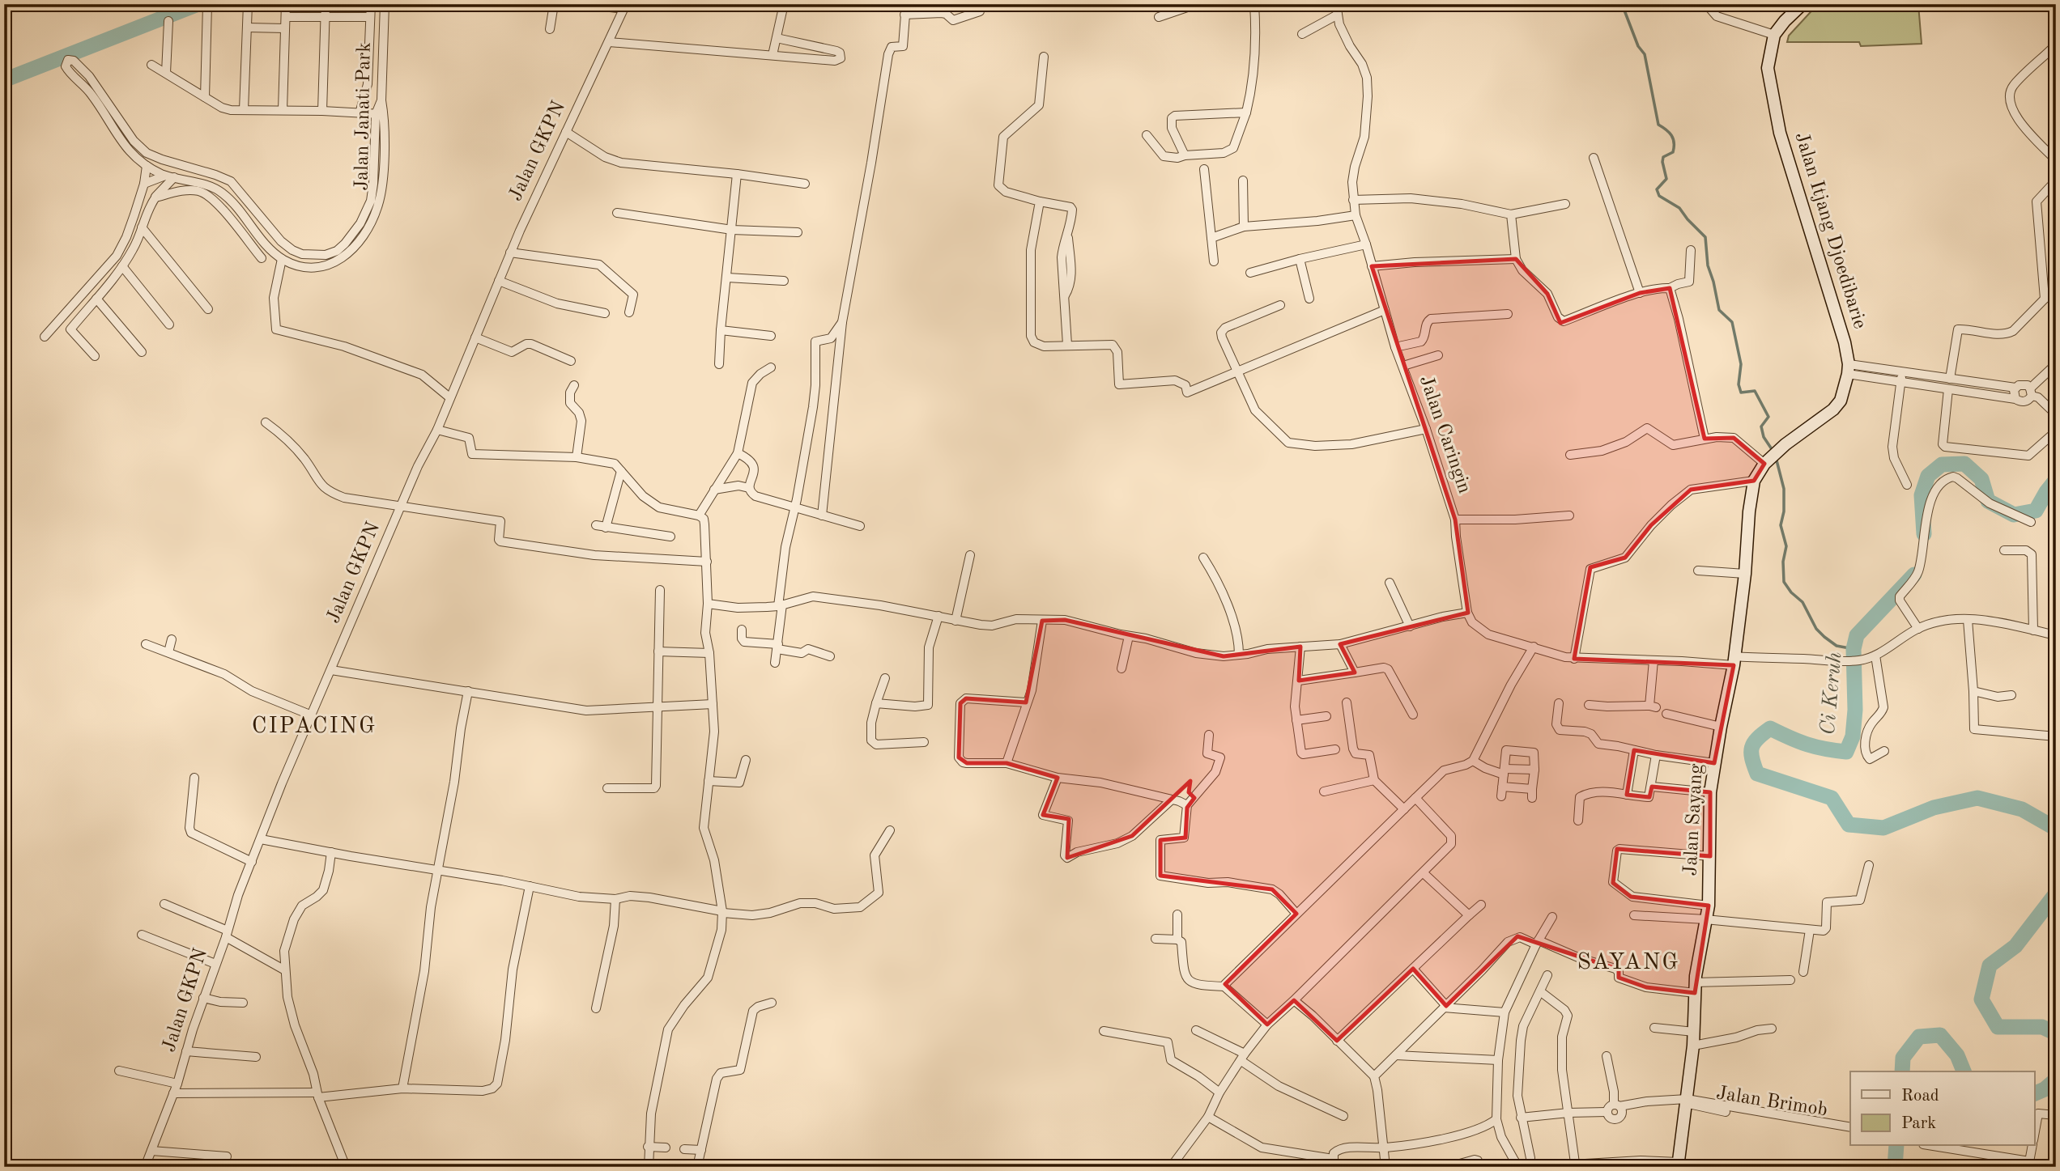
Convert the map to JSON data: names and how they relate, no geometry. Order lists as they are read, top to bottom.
{
  "streets": {
    "main road": ["Jalan Itjang Djoedibarie", "Jalan Sayang"],
    "street": [
      "Jalan Janati Park",
      "Jalan GKPN",
      "Jalan Caringin",
      "Jalan Brimob"
    ]
  },
  "crossings": [
    ["Jalan Itjang Djoedibarie", "Jalan Sayang"],
    ["Jalan Sayang", "Jalan Brimob"]
  ],
  "districts": ["CIPACING", "SAYANG"],
  "water": ["Ci Keruh"],
  "legend": ["Road", "Park"]
}
